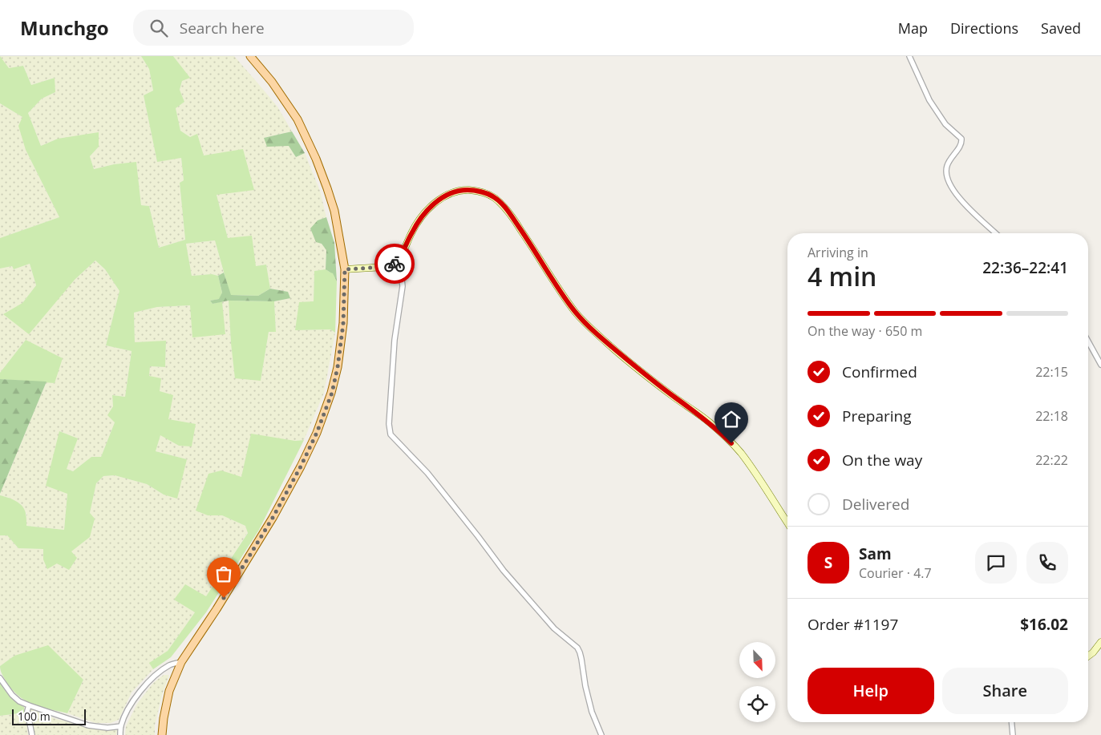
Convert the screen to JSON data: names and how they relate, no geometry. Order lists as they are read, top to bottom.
{
  "scale_bar": "100 m",
  "north": "bottom right",
  "page": {
    "header": "Munchgo",
    "search": "Search here",
    "nav": ["Map", "Directions", "Saved"],
    "heading": ["4 min", "Arriving in", "22:36–22:41"],
    "panel": [
      "Sam",
      "Courier · 4.7",
      "Order #1197",
      "$16.02"
    ],
    "bar": "On the way · 650 m",
    "list": [
      ["Confirmed", "22:15"],
      ["Preparing", "22:18"],
      ["On the way", "22:22"],
      "Delivered"
    ],
    "round": "S",
    "buttons": ["Help", "Share"],
    "scale": "100 m"
  }
}
